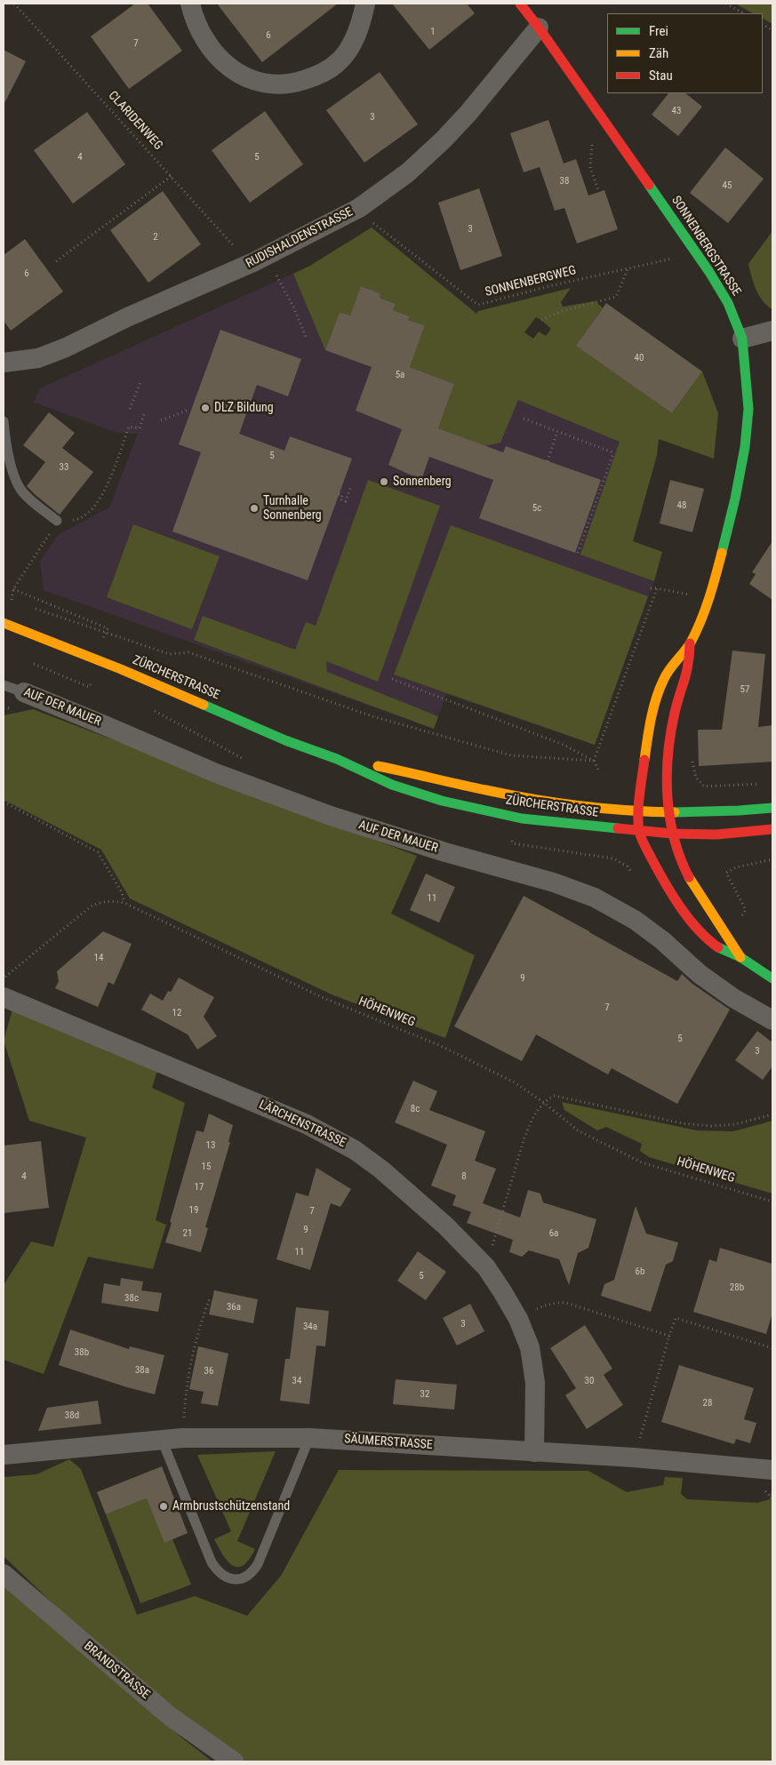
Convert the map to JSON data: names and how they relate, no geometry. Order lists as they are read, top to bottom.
{
  "streets": {
    "main road": ["SONNENBERGSTRASSE", "ZÜRCHERSTRASSE"],
    "street": [
      "RUDISHALDENSTRASSE",
      "AUF DER MAUER",
      "LÄRCHENSTRASSE",
      "SÄUMERSTRASSE",
      "BRANDSTRASSE"
    ],
    "path": ["CLARIDENWEG", "SONNENBERGWEG", "HÖHENWEG"]
  },
  "crossings": [
    ["RUDISHALDENSTRASSE", "SONNENBERGSTRASSE"],
    ["SONNENBERGSTRASSE", "ZÜRCHERSTRASSE"],
    ["LÄRCHENSTRASSE", "SÄUMERSTRASSE"]
  ],
  "places": [
    "DLZ Bildung",
    "Sonnenberg",
    "Turnhalle Sonnenberg",
    "Armbrustschützenstand"
  ],
  "house_numbers": [
    "1",
    "6",
    "7",
    "43",
    "3",
    "4",
    "5",
    "38",
    "45",
    "3",
    "2",
    "6",
    "40",
    "5a",
    "5",
    "33",
    "48",
    "5c",
    "57",
    "11",
    "14",
    "9",
    "7",
    "12",
    "5",
    "3",
    "8c",
    "13",
    "15",
    "4",
    "8",
    "17",
    "19",
    "7",
    "9",
    "21",
    "6a",
    "11",
    "6b",
    "5",
    "28b",
    "38c",
    "36a",
    "3",
    "34a",
    "38b",
    "38a",
    "36",
    "34",
    "30",
    "32",
    "28",
    "38d"
  ],
  "legend": ["Frei", "Zäh", "Stau"]
}
